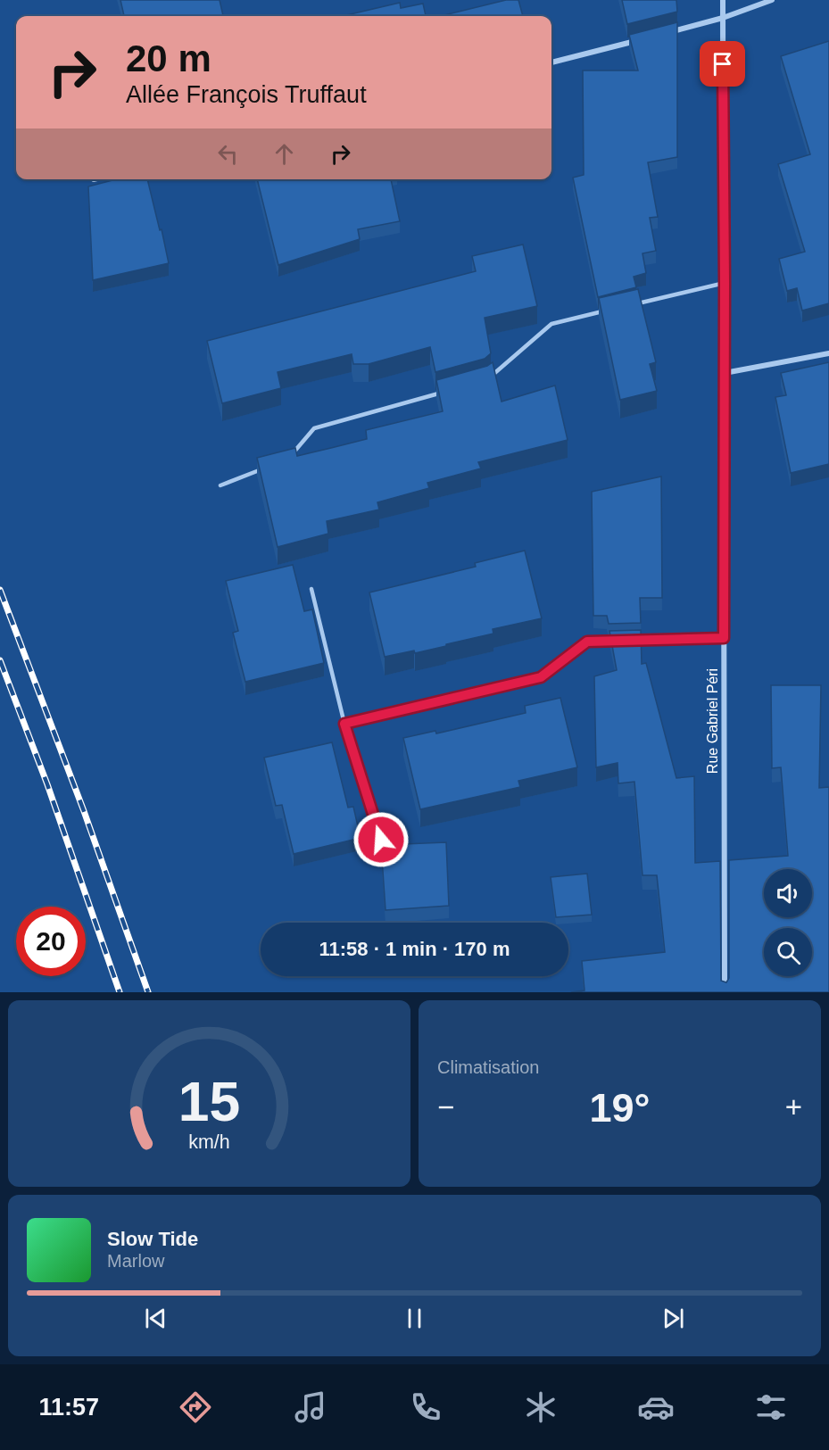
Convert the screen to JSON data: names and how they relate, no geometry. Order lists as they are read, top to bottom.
{
  "streets": {
    "street": ["Rue Gabriel Péri"]
  },
  "page": {
    "turn": ["20 m", "Allée François Truffaut"],
    "limit": "20",
    "trip": "11:58 · 1 min · 170 m",
    "tile": "Climatisation",
    "heat": ["−", "19°", "+"],
    "song": ["Slow Tide", "Marlow"],
    "tabs": "11:57",
    "gauge": ["15", "km/h"]
  }
}
